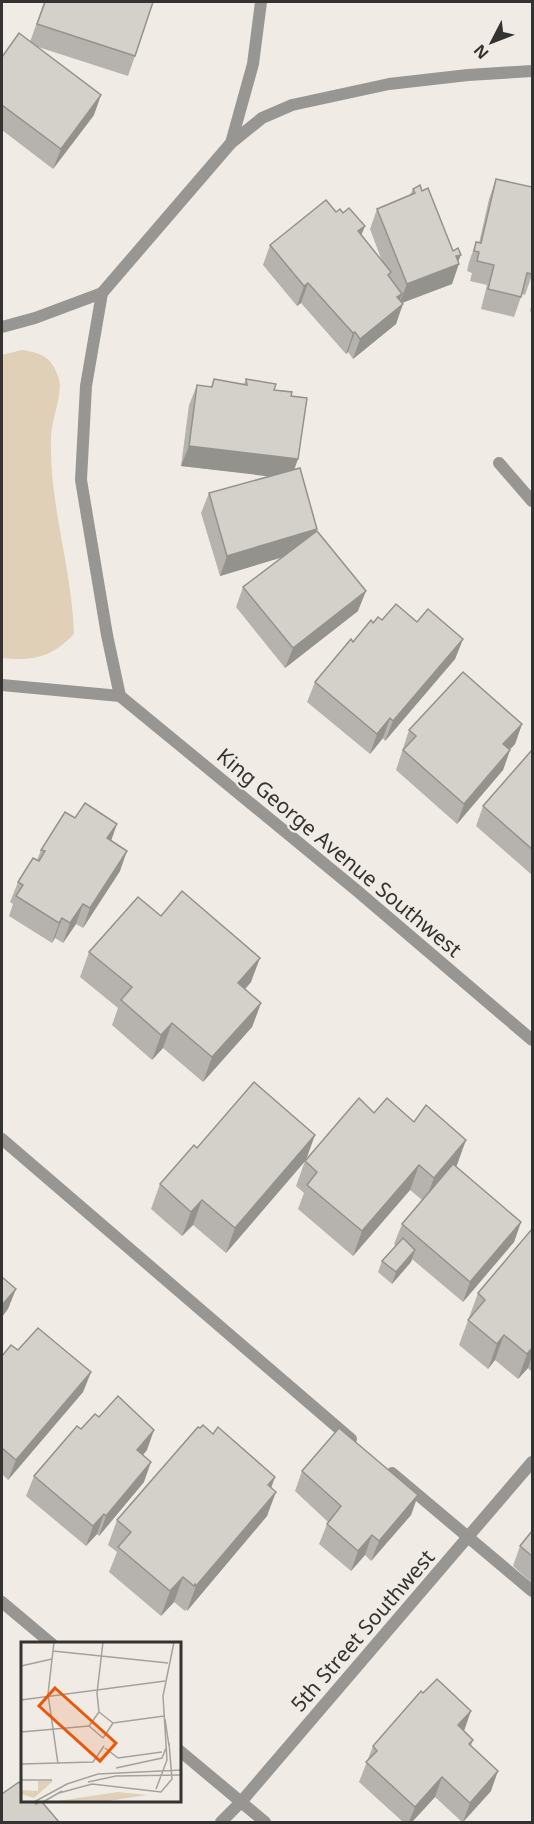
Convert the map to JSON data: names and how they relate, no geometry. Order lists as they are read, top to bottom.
{
  "streets": {
    "street": ["King George Avenue Southwest", "5th Street Southwest"]
  },
  "north": "bottom left"
}
